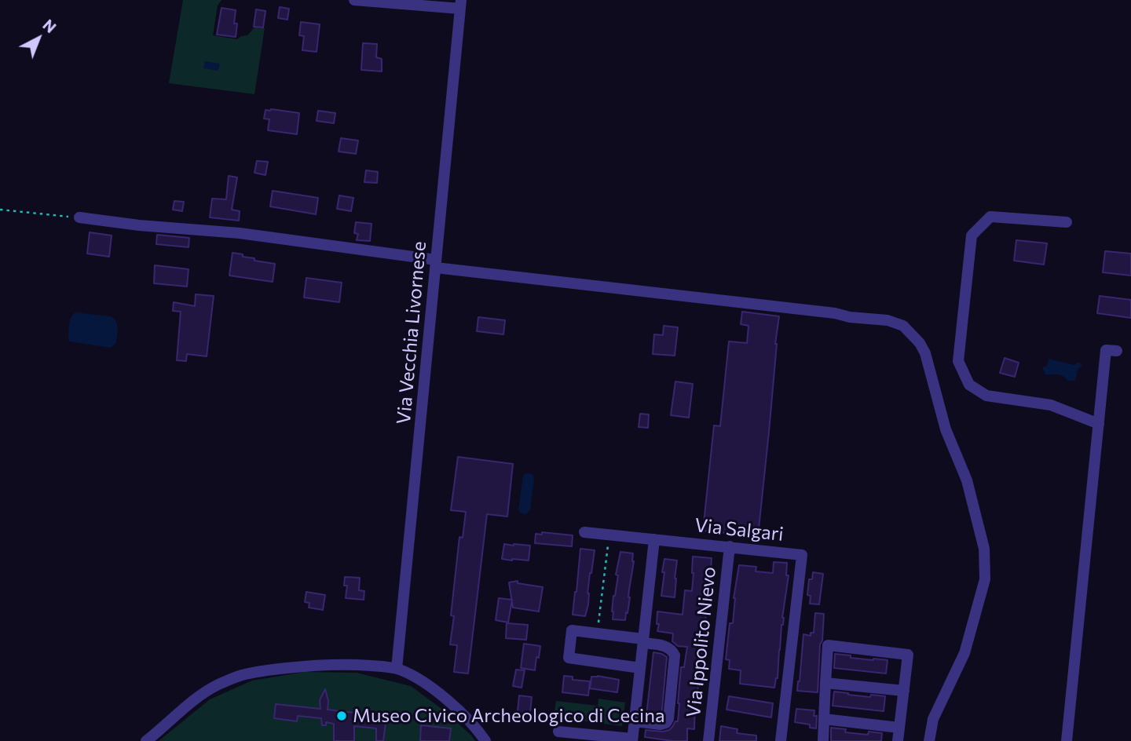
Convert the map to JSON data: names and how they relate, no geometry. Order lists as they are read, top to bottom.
{
  "streets": {
    "street": ["Via Vecchia Livornese", "Via Salgari", "Via Ippolito Nievo"]
  },
  "crossings": [
    ["Via Salgari", "Via Ippolito Nievo"]
  ],
  "places": ["Museo Civico Archeologico di Cecina"],
  "north": "top right"
}
